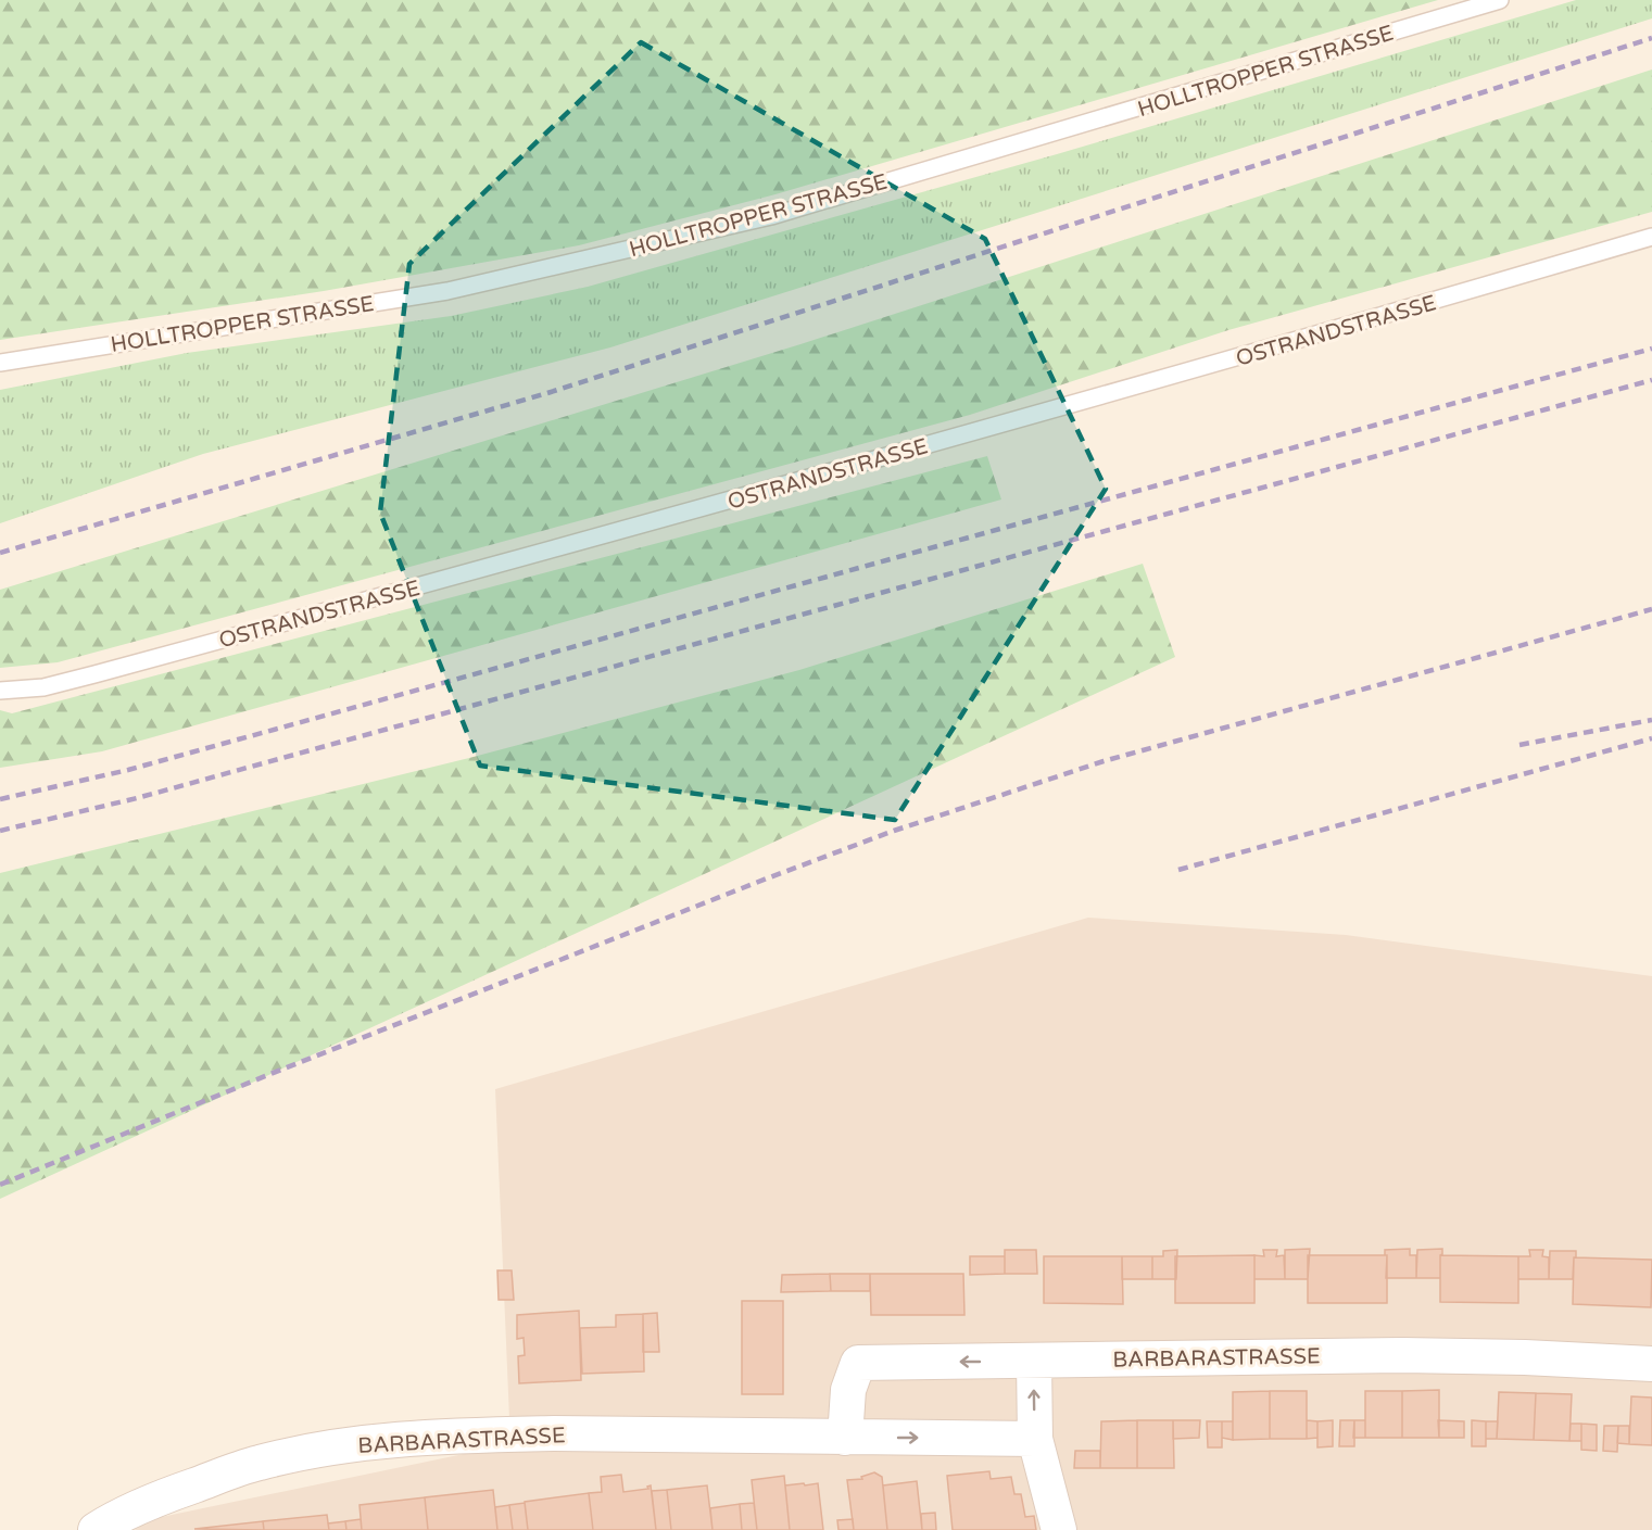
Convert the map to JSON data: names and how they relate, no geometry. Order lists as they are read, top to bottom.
{
  "streets": {
    "street": ["BARBARASTRASSE"],
    "lane": ["HOLLTROPPER STRASSE", "OSTRANDSTRASSE"]
  }
}
